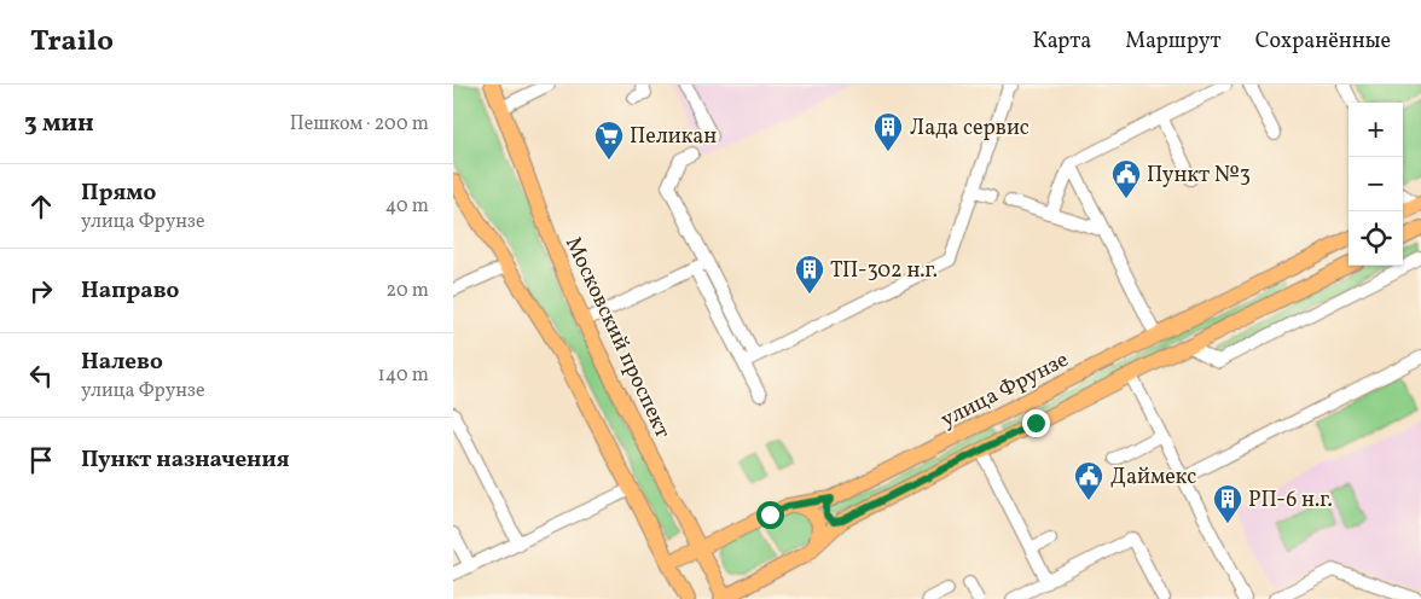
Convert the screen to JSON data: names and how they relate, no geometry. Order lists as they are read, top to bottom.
{
  "streets": {
    "main road": ["Московский проспект", "улица Фрунзе"]
  },
  "crossings": [
    ["Московский проспект", "улица Фрунзе"]
  ],
  "places": {
    "building": ["Лада сервис", "ТП-302 н.г.", "РП-6 н.г."],
    "supermarket": ["Пеликан"],
    "public building": ["Пункт №3", "Даймекс"]
  },
  "page": {
    "header": "Trailo",
    "nav": ["Карта", "Маршрут", "Сохранённые"],
    "heading": ["3 мин", "Пешком · 200 m"],
    "map_buttons": ["+", "−"],
    "list": [
      ["Прямо", "улица Фрунзе", "40 m"],
      ["Направо", "20 m"],
      ["Налево", "улица Фрунзе", "140 m"],
      "Пункт назначения"
    ]
  }
}
